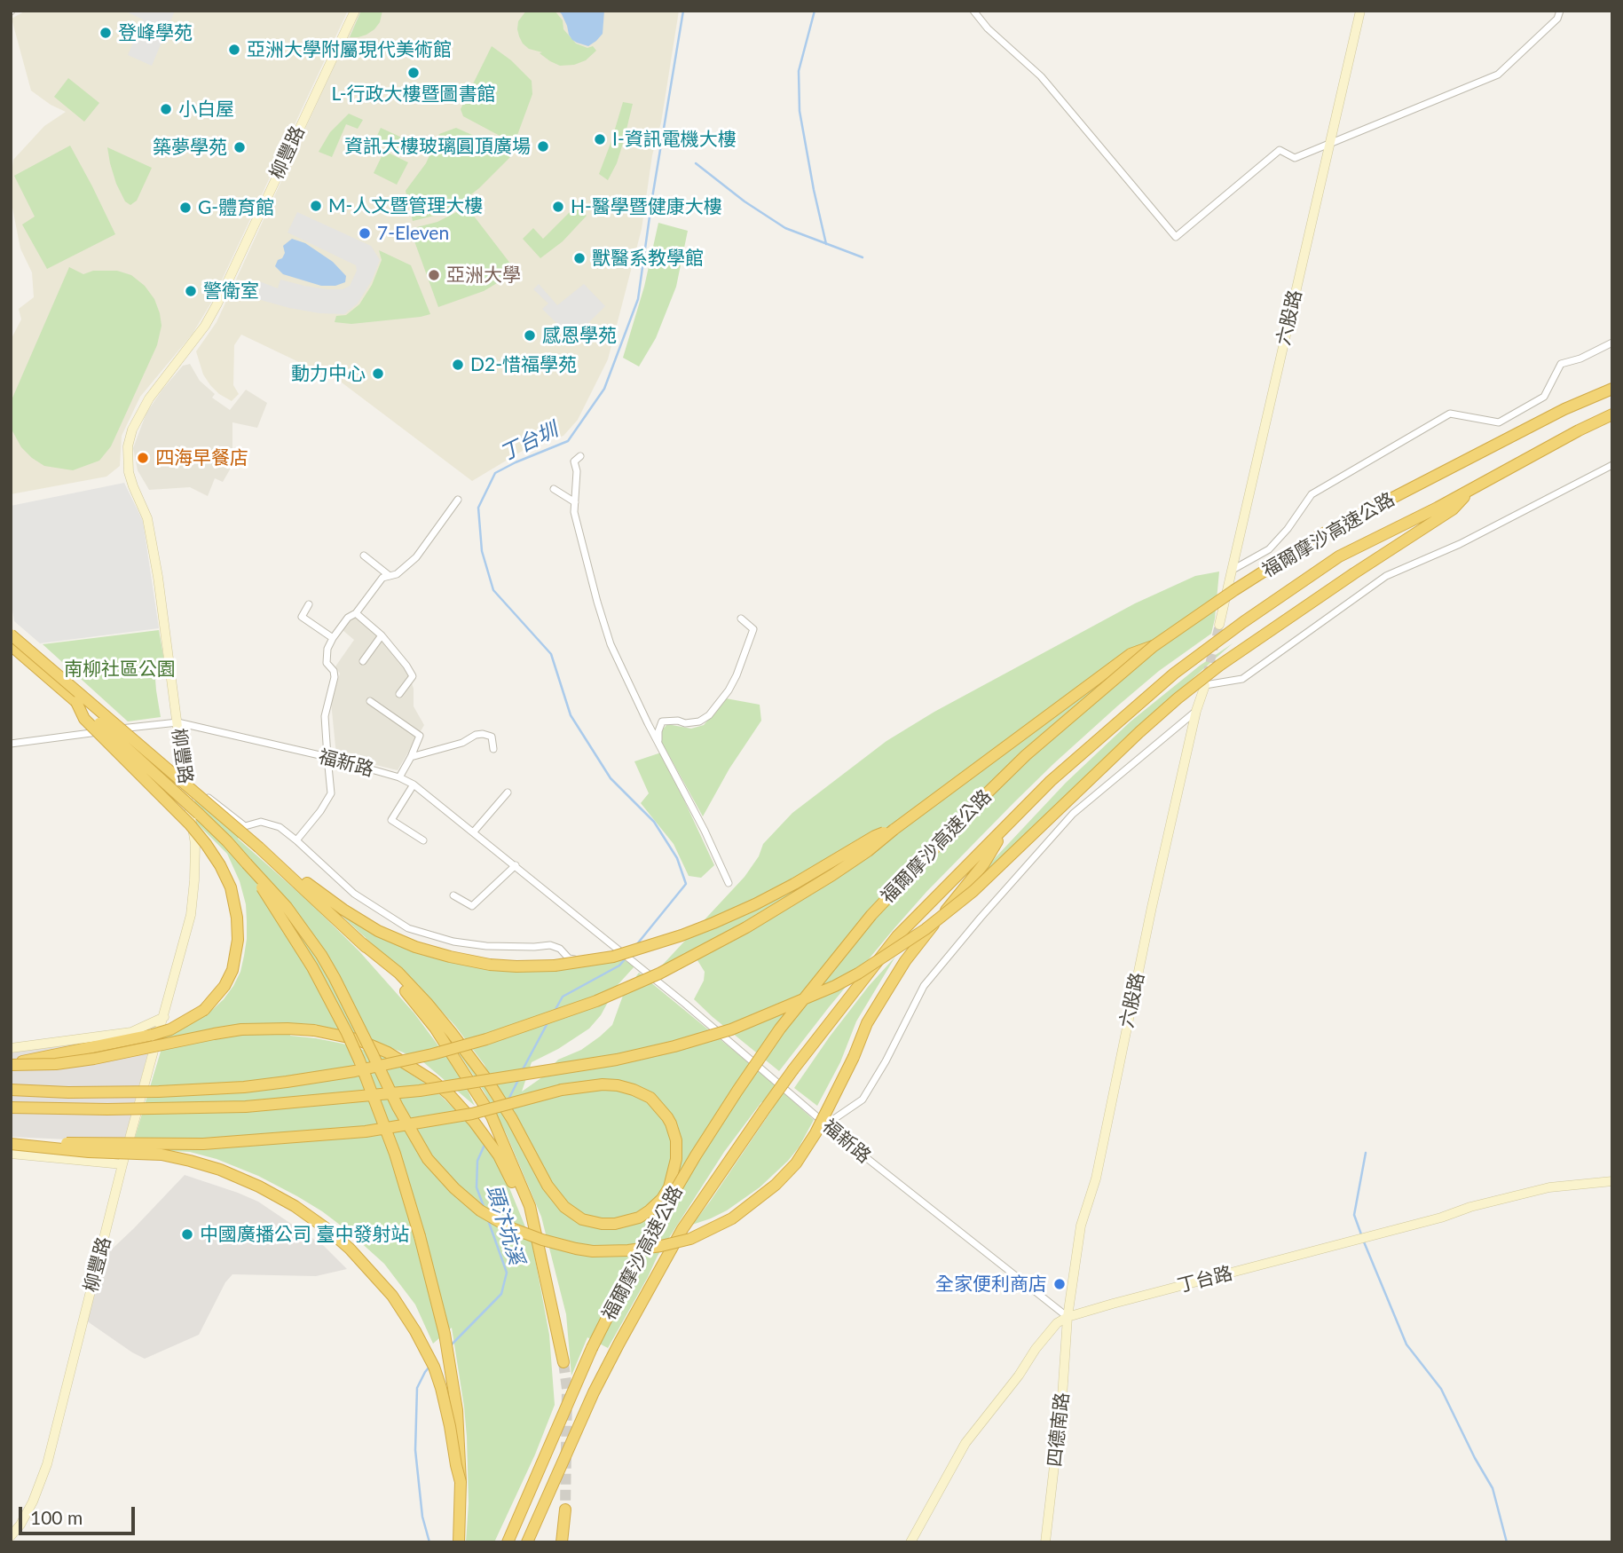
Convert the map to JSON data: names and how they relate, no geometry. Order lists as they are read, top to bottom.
{
  "streets": {
    "highway": ["福爾摩沙高速公路"],
    "street": [
      "柳豐路",
      "六股路",
      "福新路",
      "丁台路",
      "四德南路"
    ]
  },
  "crossings": [
    ["柳豐路", "福新路"],
    ["六股路", "福新路"],
    ["六股路", "丁台路"],
    ["六股路", "四德南路"],
    ["福新路", "丁台路"],
    ["福新路", "四德南路"],
    ["丁台路", "四德南路"]
  ],
  "water": ["丁台圳", "頭汴坑溪"],
  "parks": ["南柳社區公園"],
  "places": [
    "登峰學苑",
    "亞洲大學附屬現代美術館",
    "L-行政大樓暨圖書館",
    "小白屋",
    "I-資訊電機大樓",
    "資訊大樓玻璃圓頂廣場",
    "築夢學苑",
    "M-人文暨管理大樓",
    "H-醫學暨健康大樓",
    "G-體育館",
    "7-Eleven",
    "獸醫系教學館",
    "亞洲大學",
    "警衛室",
    "感恩學苑",
    "D2-惜福學苑",
    "動力中心",
    "四海早餐店",
    "中國廣播公司 臺中發射站",
    "全家便利商店"
  ],
  "scale_bar": "100 m"
}
